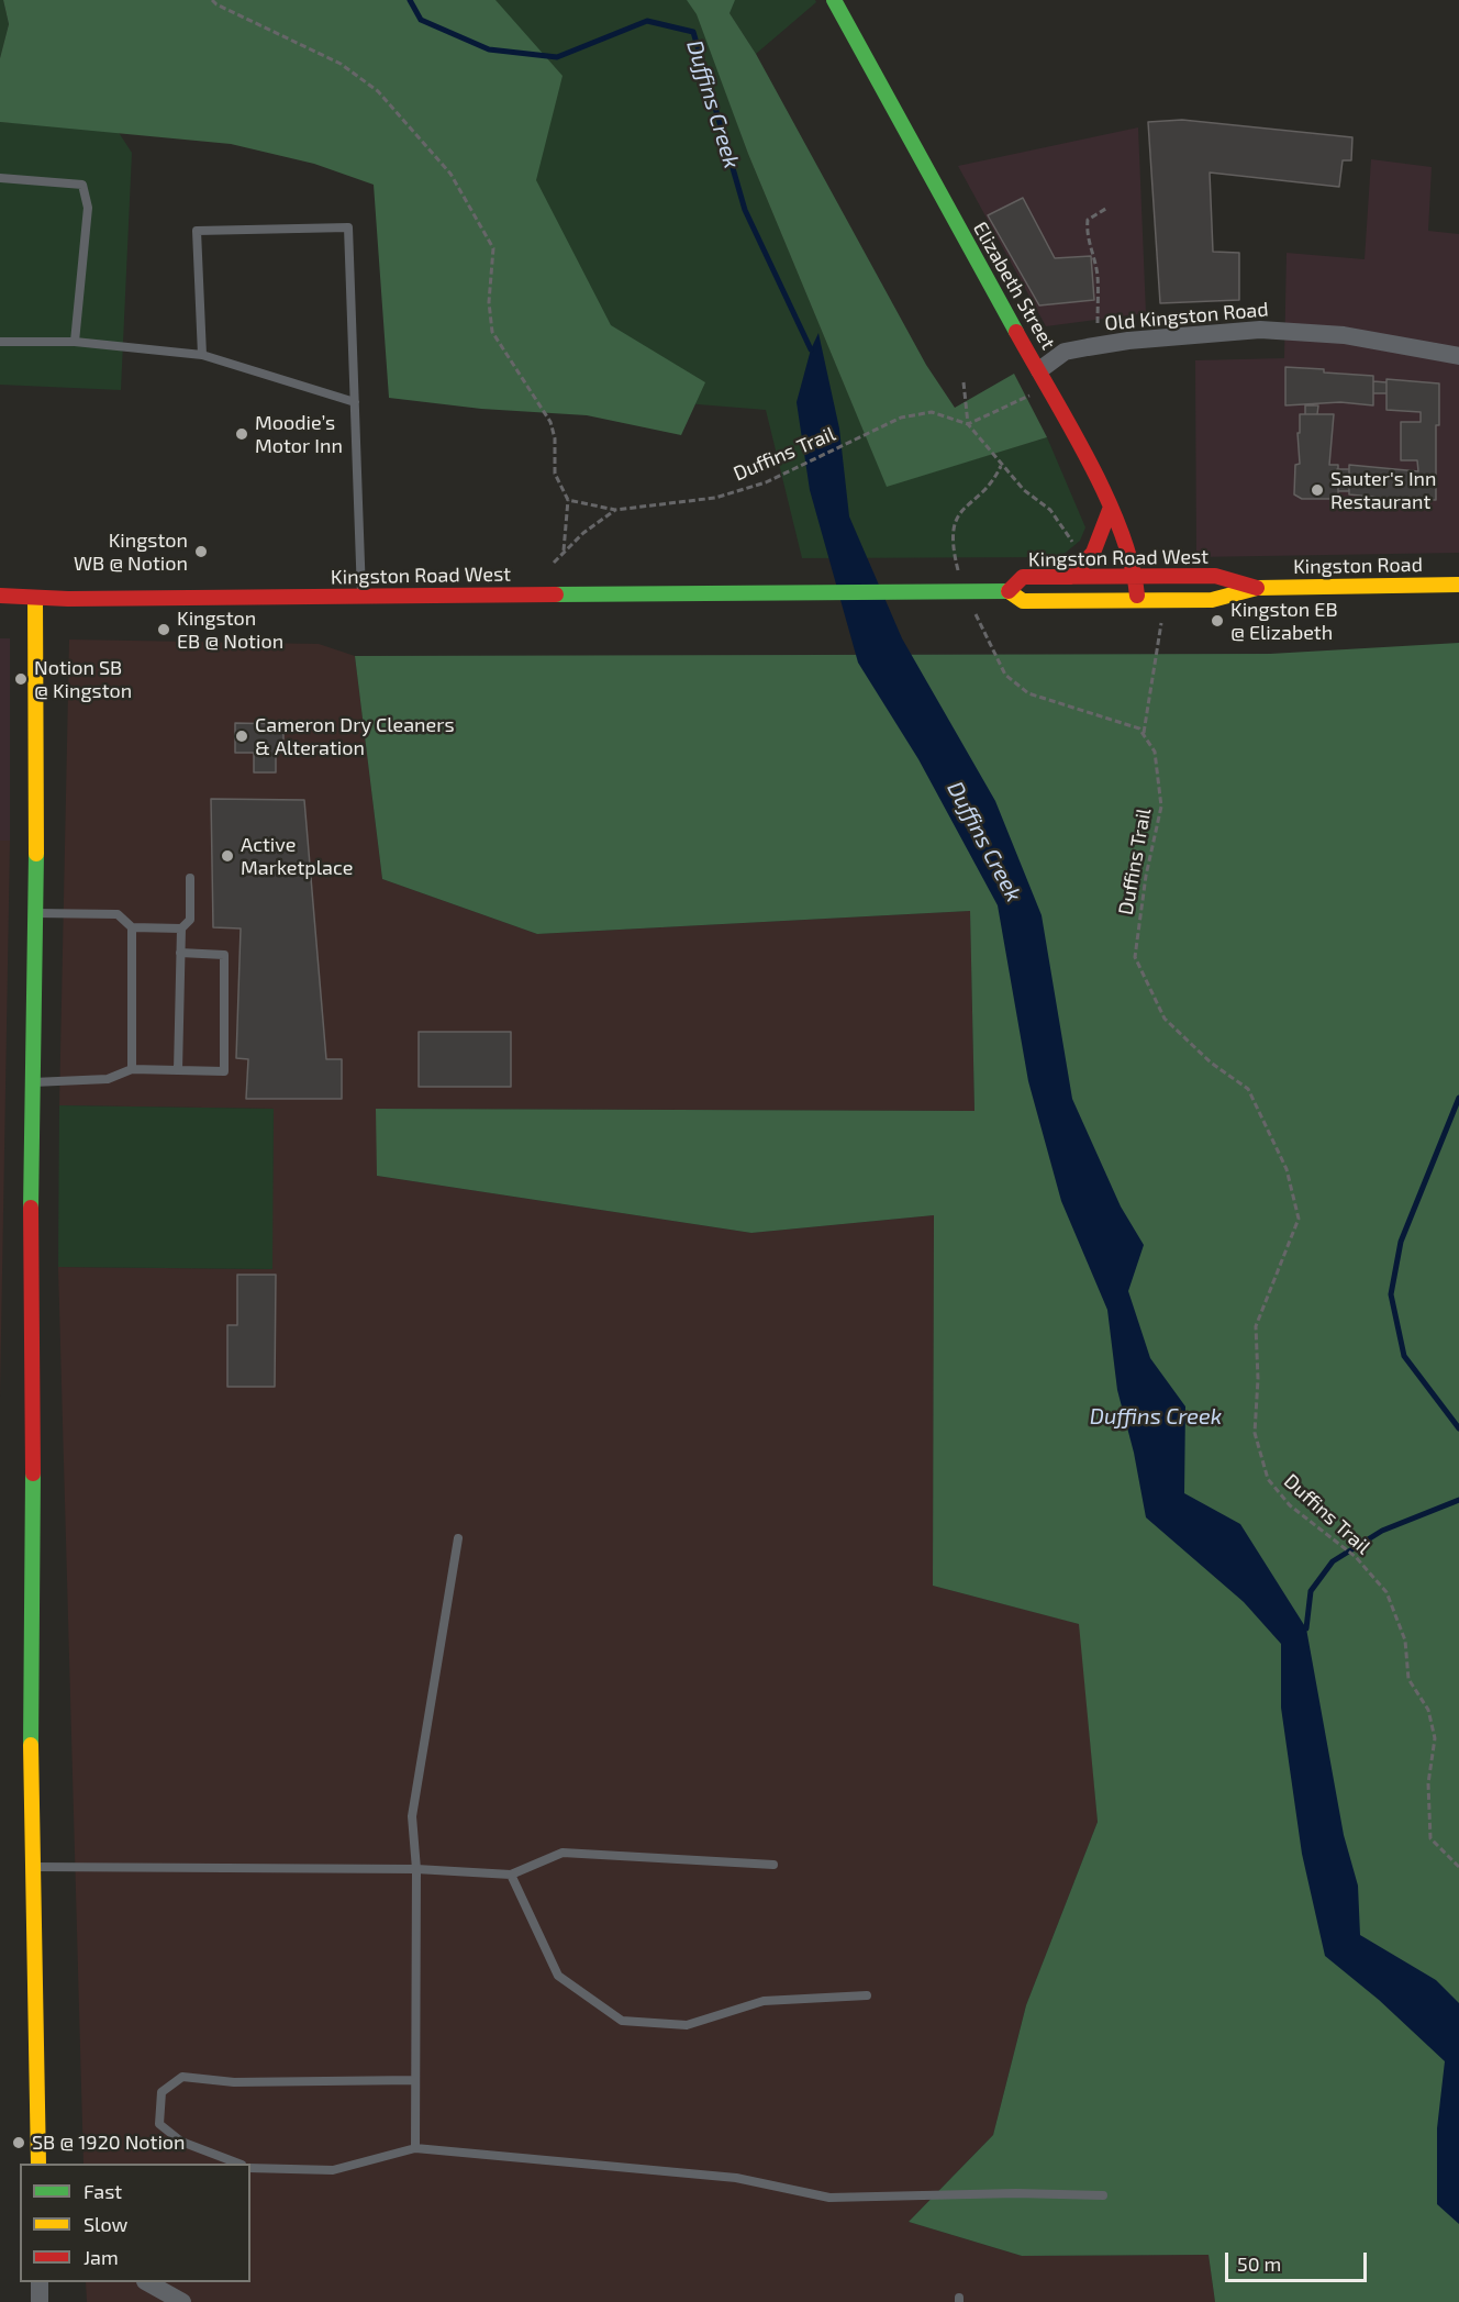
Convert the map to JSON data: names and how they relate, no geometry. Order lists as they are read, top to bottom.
{
  "streets": {
    "street": [
      "Elizabeth Street",
      "Old Kingston Road",
      "Kingston Road West",
      "Kingston Road"
    ],
    "path": ["Duffins Trail"]
  },
  "crossings": [
    ["Elizabeth Street", "Old Kingston Road"],
    ["Elizabeth Street", "Kingston Road West"],
    ["Kingston Road West", "Kingston Road"]
  ],
  "water": ["Duffins Creek"],
  "places": [
    "Moodie’s Motor Inn",
    "Sauter's Inn Restaurant",
    "Kingston WB @ Notion",
    "Kingston EB @ Elizabeth",
    "Kingston EB @ Notion",
    "Notion SB @ Kingston",
    "Cameron Dry Cleaners & Alteration",
    "Active Marketplace",
    "SB @ 1920 Notion"
  ],
  "legend": ["Fast", "Slow", "Jam"],
  "scale_bar": "50 m"
}
